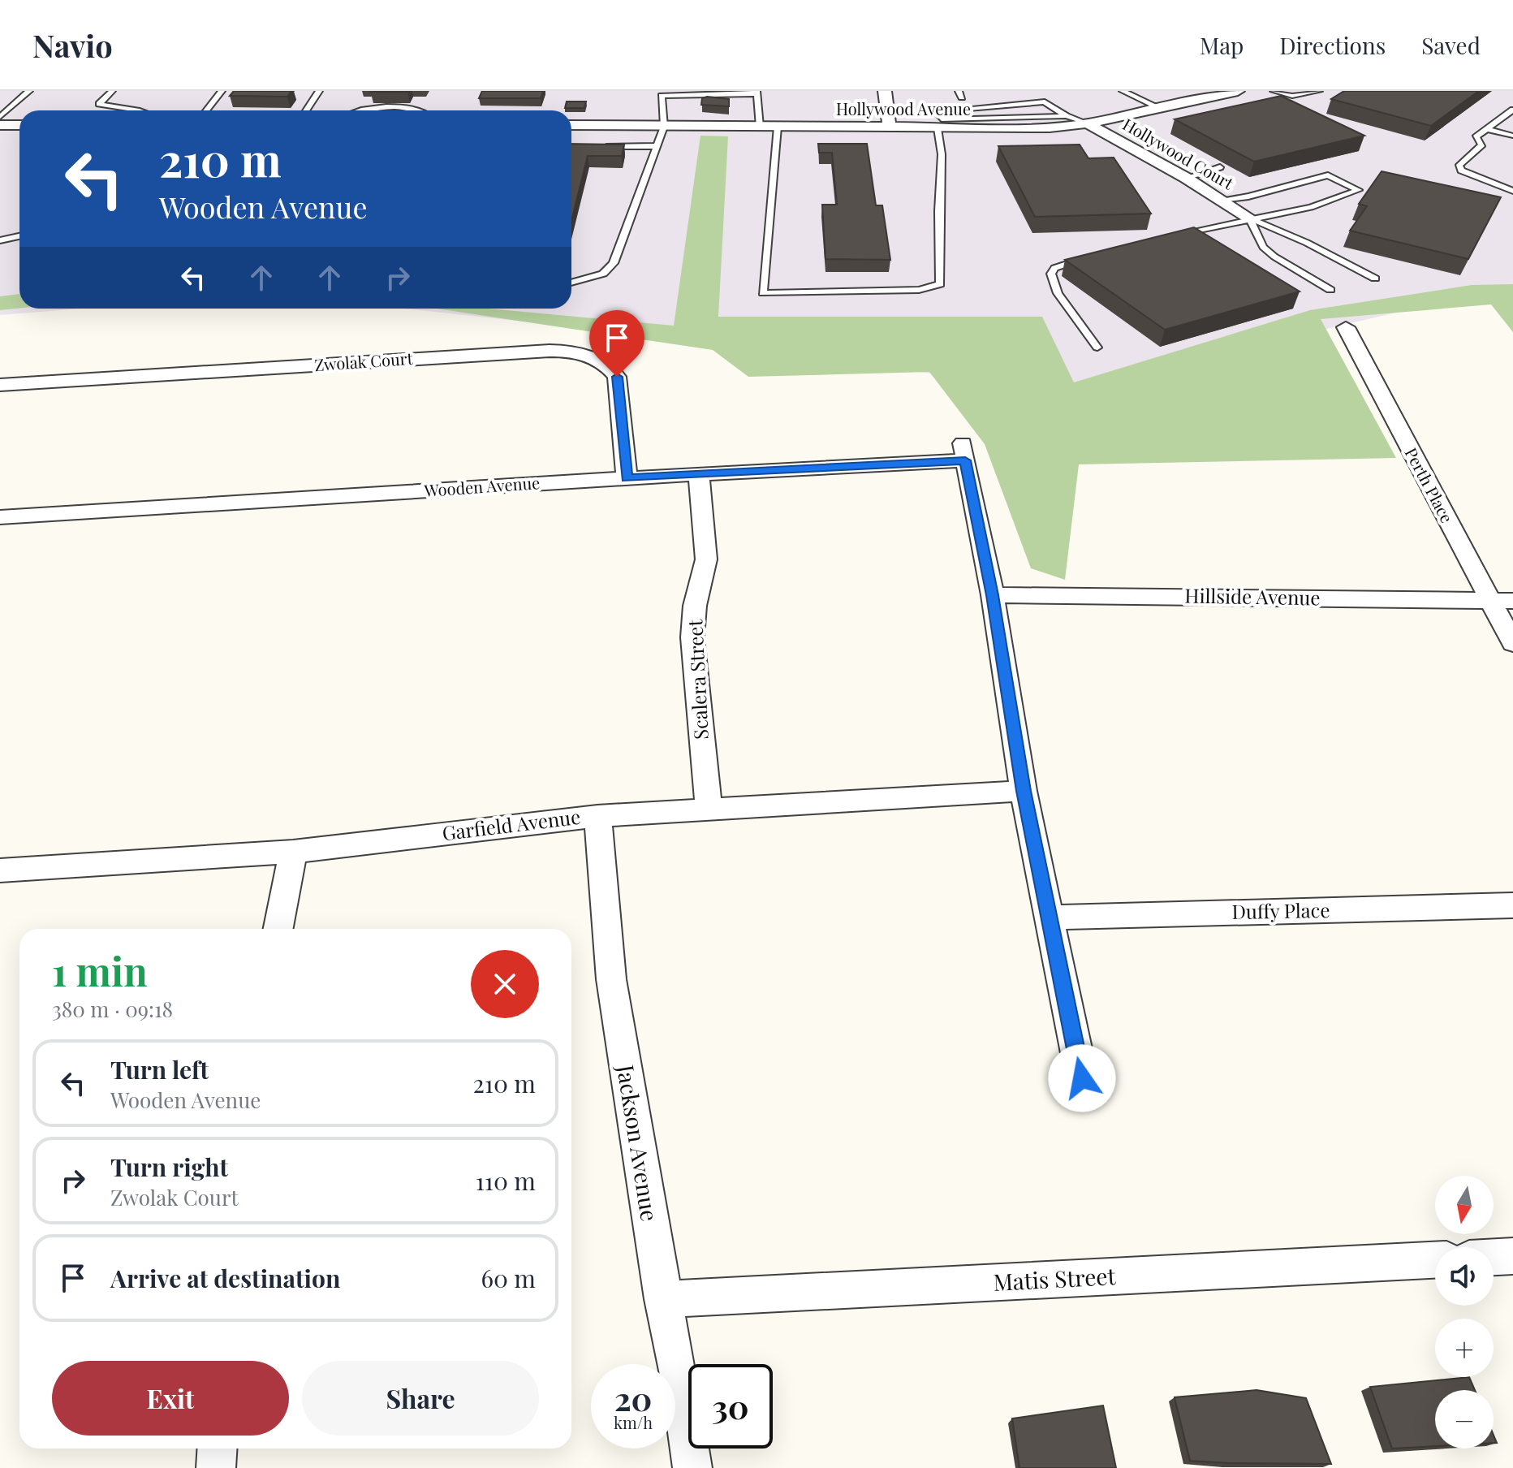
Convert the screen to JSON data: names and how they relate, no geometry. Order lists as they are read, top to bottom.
{
  "streets": {
    "street": [
      "Hollywood Avenue",
      "Hollywood Court",
      "Zwolak Court",
      "Perth Place",
      "Wooden Avenue",
      "Hillside Avenue",
      "Scalera Street",
      "Garfield Avenue",
      "Duffy Place",
      "Jackson Avenue",
      "Matis Street"
    ]
  },
  "crossings": [
    ["Hollywood Avenue", "Hollywood Court"],
    ["Zwolak Court", "Wooden Avenue"],
    ["Perth Place", "Hillside Avenue"],
    ["Wooden Avenue", "Hillside Avenue"],
    ["Wooden Avenue", "Scalera Street"],
    ["Scalera Street", "Garfield Avenue"],
    ["Garfield Avenue", "Jackson Avenue"],
    ["Jackson Avenue", "Matis Street"]
  ],
  "north": "bottom",
  "page": {
    "header": "Navio",
    "nav": ["Map", "Directions", "Saved"],
    "turn": ["210 m", "Wooden Avenue"],
    "heading": ["1 min", "380 m · 09:18"],
    "list": [
      {
        "name": "Turn left",
        "note": "Wooden Avenue",
        "value": "210 m"
      },
      {
        "name": "Turn right",
        "note": "Zwolak Court",
        "value": "110 m"
      },
      {
        "name": "Arrive at destination",
        "value": "60 m"
      }
    ],
    "map_buttons": ["+", "−"],
    "buttons": ["Exit", "Share"],
    "speed": "20 km/h",
    "limit": "30"
  }
}
